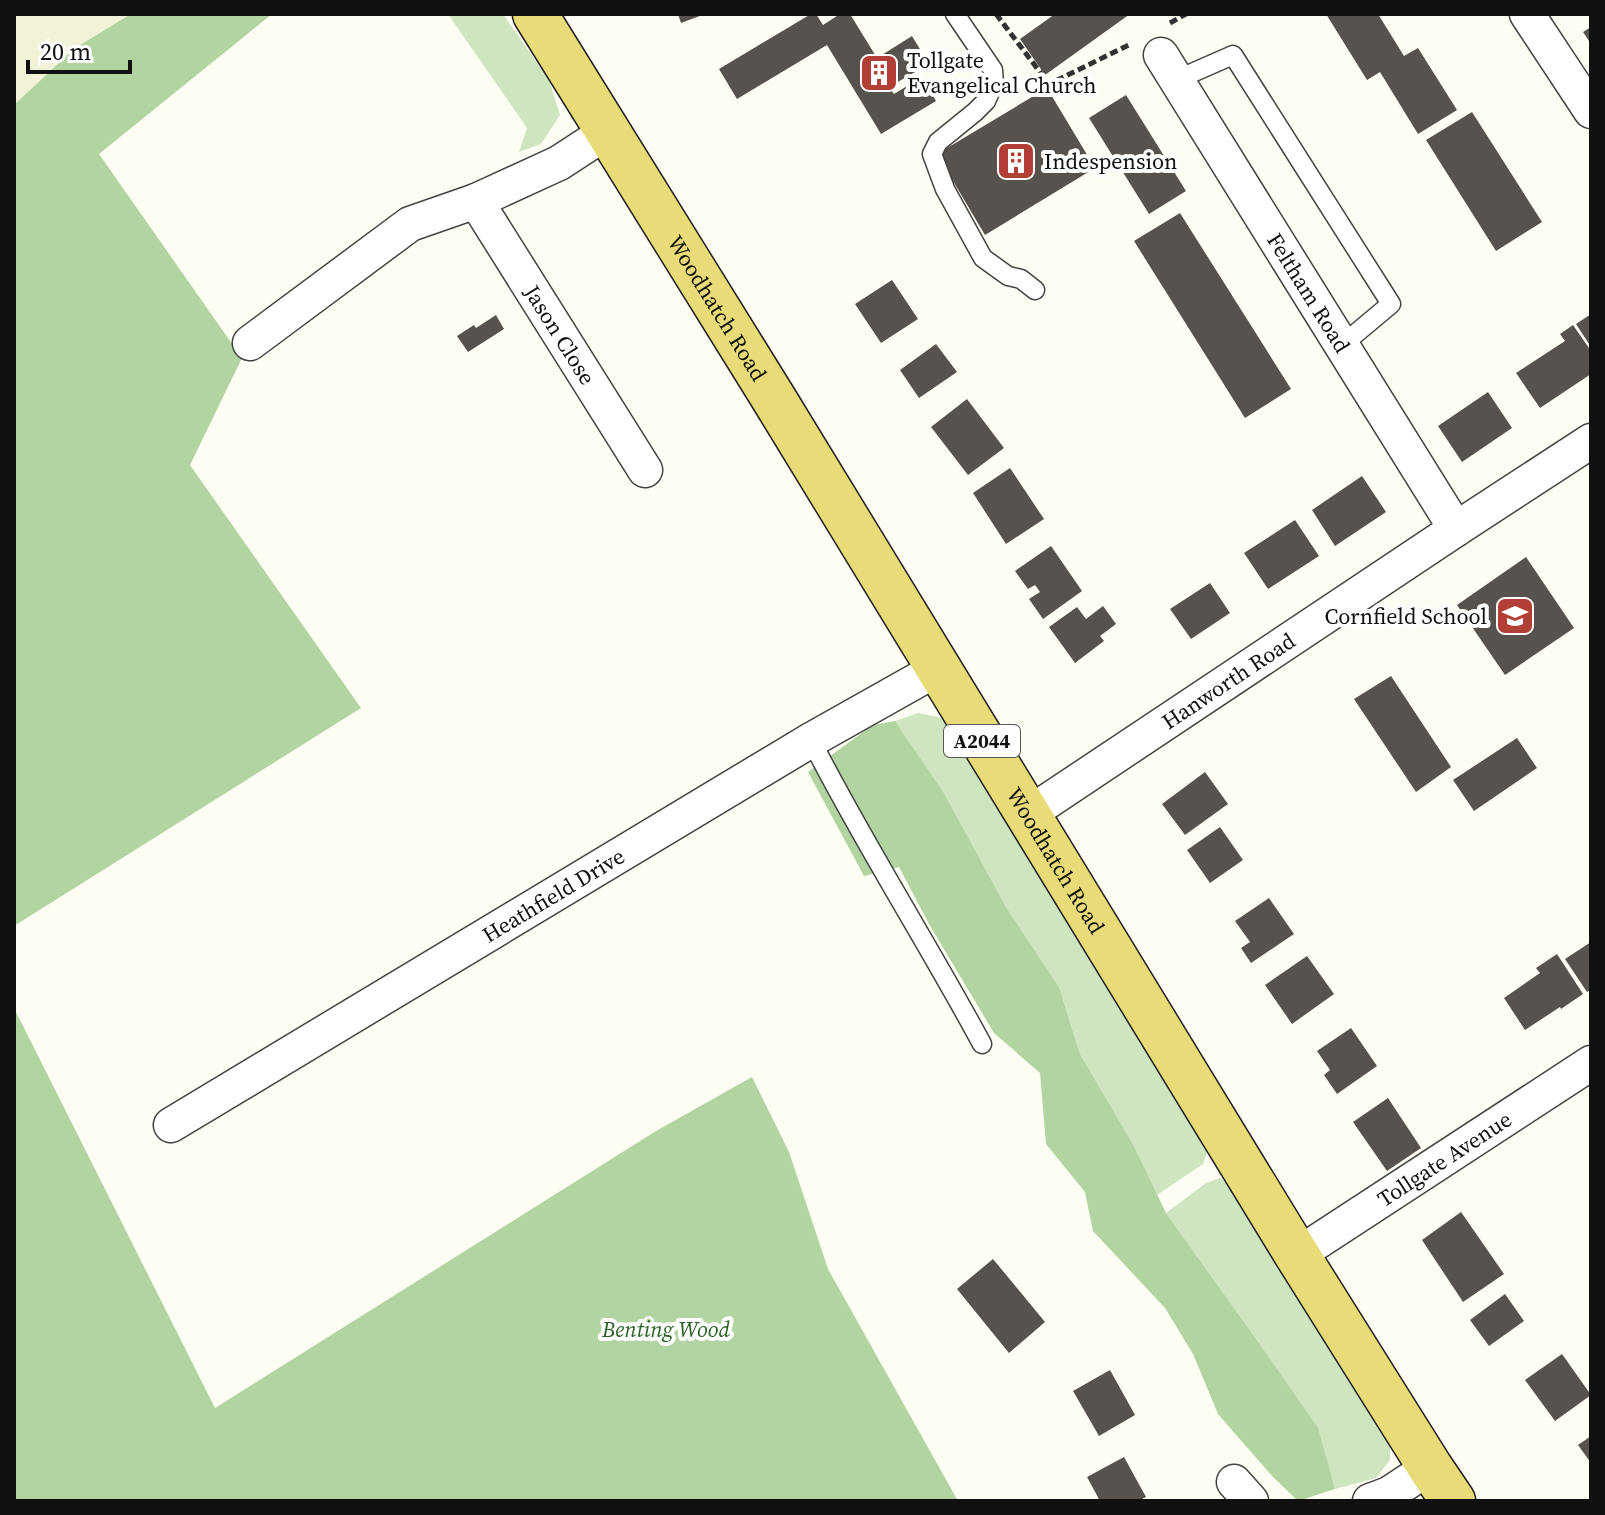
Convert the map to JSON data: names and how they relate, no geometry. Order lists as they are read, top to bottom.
{
  "streets": {
    "main road": ["Woodhatch Road", "A2044"],
    "street": [
      "Feltham Road",
      "Jason Close",
      "Hanworth Road",
      "Heathfield Drive",
      "Tollgate Avenue"
    ]
  },
  "crossings": [
    ["Feltham Road", "Hanworth Road"],
    ["Woodhatch Road", "Hanworth Road"],
    ["Woodhatch Road", "Heathfield Drive"],
    ["Woodhatch Road", "Tollgate Avenue"]
  ],
  "parks": ["Benting Wood"],
  "places": {
    "building": ["Tollgate Evangelical Church", "Indespension"],
    "school or university": ["Cornfield School"]
  },
  "scale_bar": "20 m"
}
